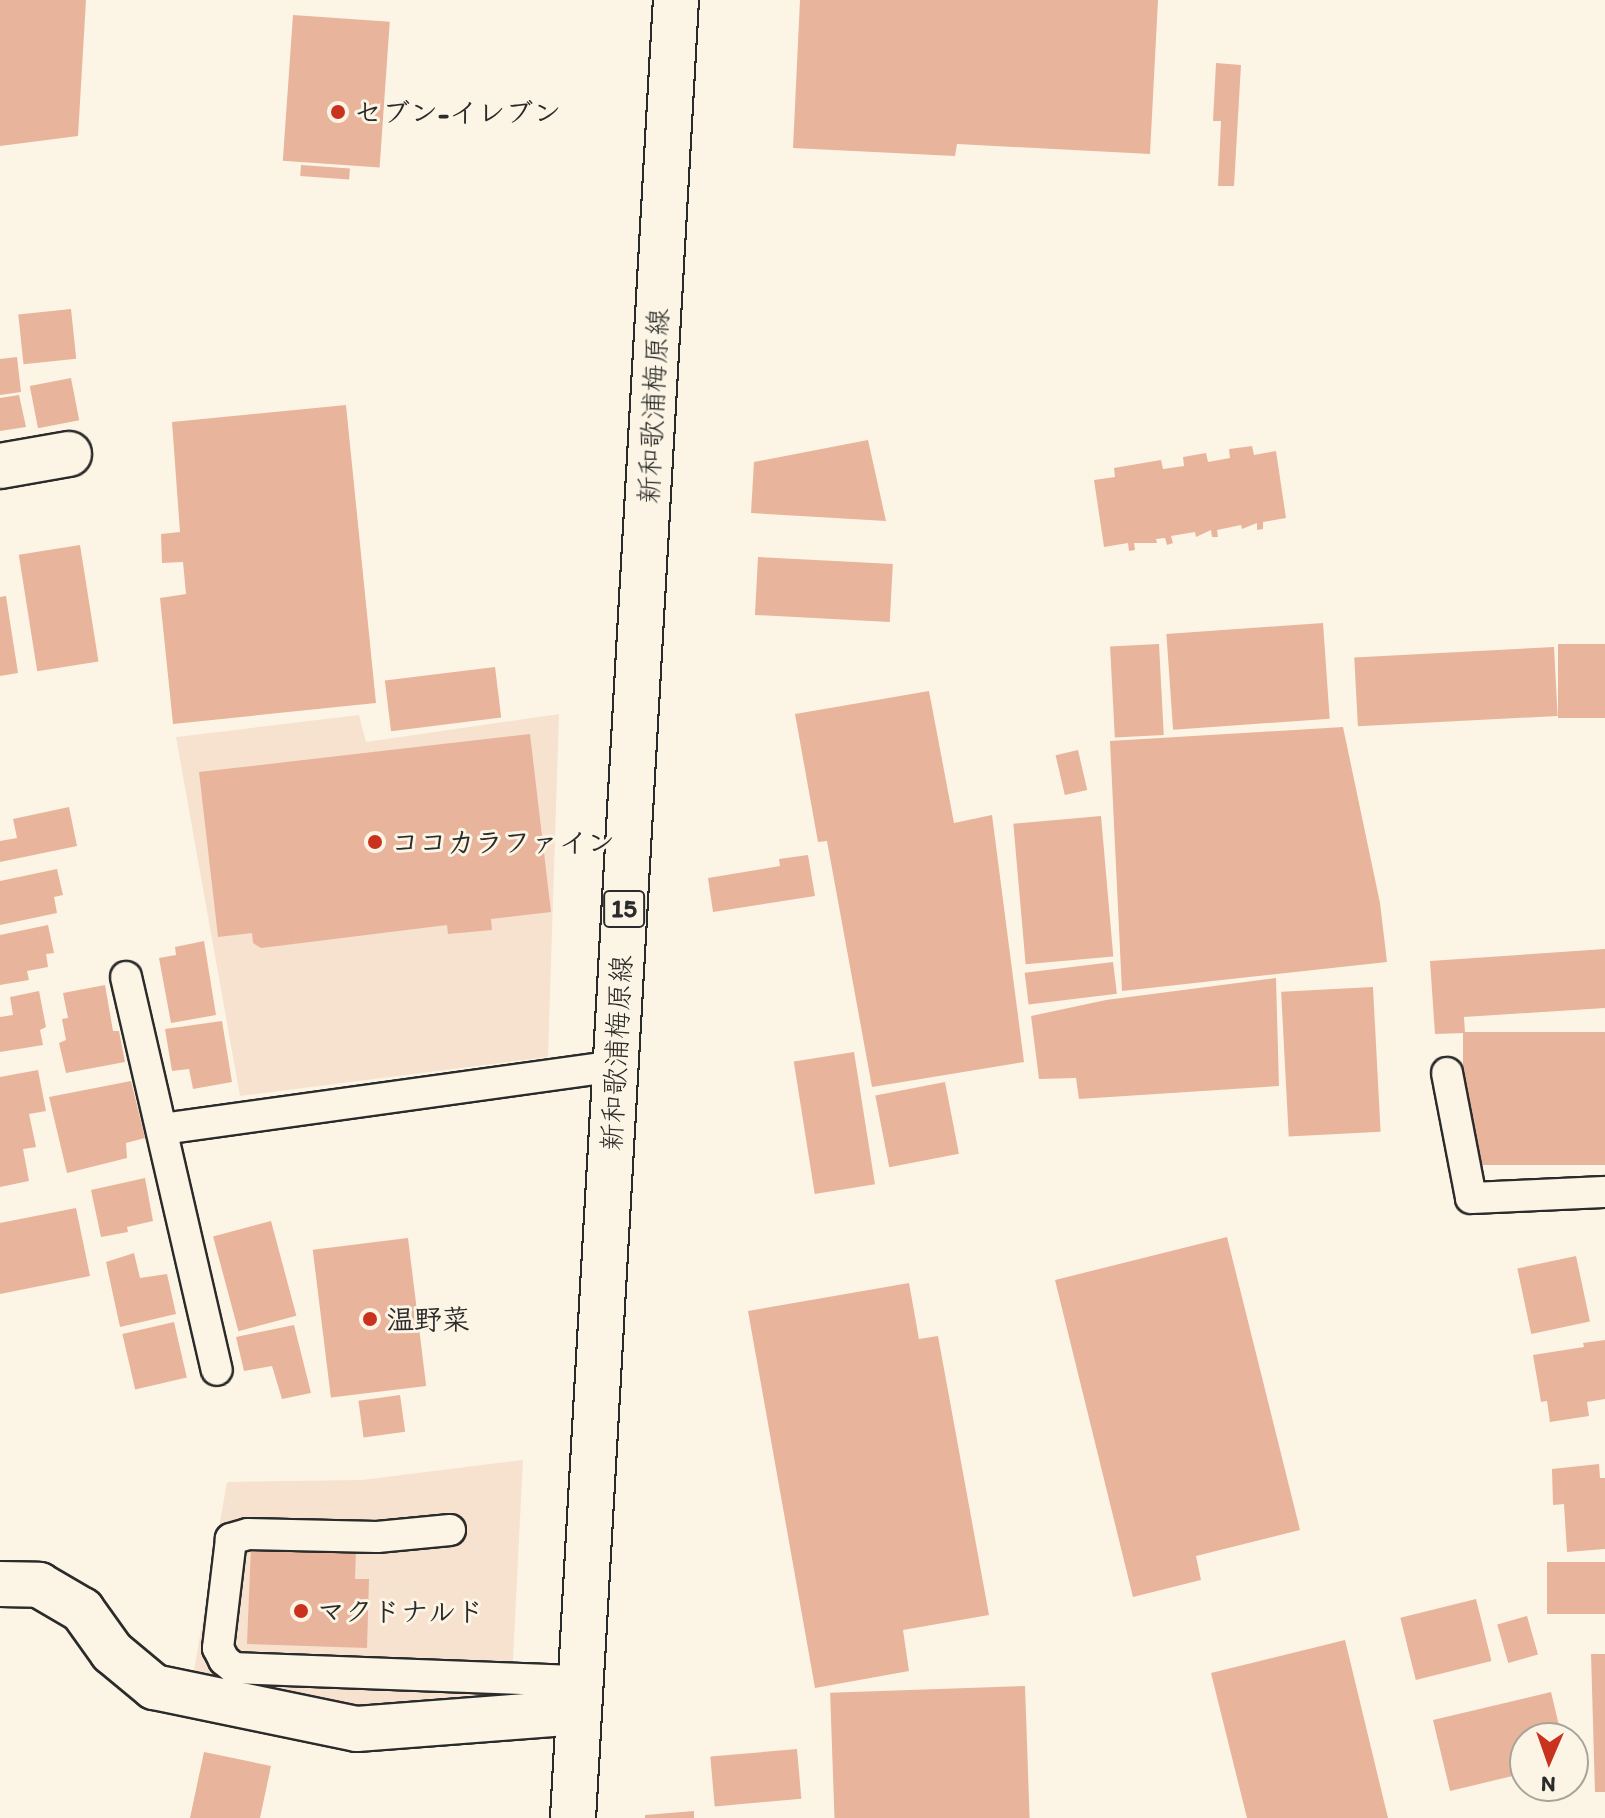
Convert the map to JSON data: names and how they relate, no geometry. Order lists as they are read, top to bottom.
{
  "streets": {
    "main road": ["新和歌浦梅原線", "15"]
  },
  "places": [
    "セブン-イレブン",
    "ココカラファイン",
    "温野菜",
    "マクドナルド"
  ],
  "north": "bottom"
}
